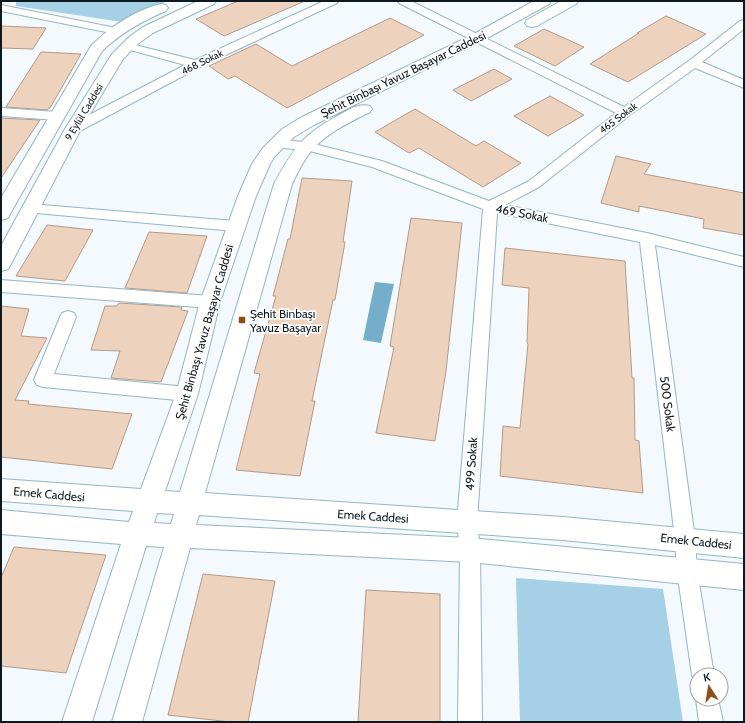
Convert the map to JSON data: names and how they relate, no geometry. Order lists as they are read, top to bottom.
{
  "streets": {
    "street": [
      "468 Sokak",
      "Şehit Binbaşı Yavuz Başayar Caddesi",
      "9 Eylül Caddesi",
      "465 Sokak",
      "469 Sokak",
      "500 Sokak",
      "499 Sokak",
      "Emek Caddesi"
    ]
  },
  "crossings": [
    ["468 Sokak", "9 Eylül Caddesi"],
    ["Şehit Binbaşı Yavuz Başayar Caddesi", "469 Sokak"],
    ["Şehit Binbaşı Yavuz Başayar Caddesi", "Emek Caddesi"],
    ["465 Sokak", "469 Sokak"],
    ["465 Sokak", "499 Sokak"],
    ["469 Sokak", "500 Sokak"],
    ["469 Sokak", "499 Sokak"],
    ["500 Sokak", "Emek Caddesi"],
    ["499 Sokak", "Emek Caddesi"]
  ],
  "places": {
    "transit": ["Şehit Binbaşı Yavuz Başayar"]
  },
  "north": "top"
}
